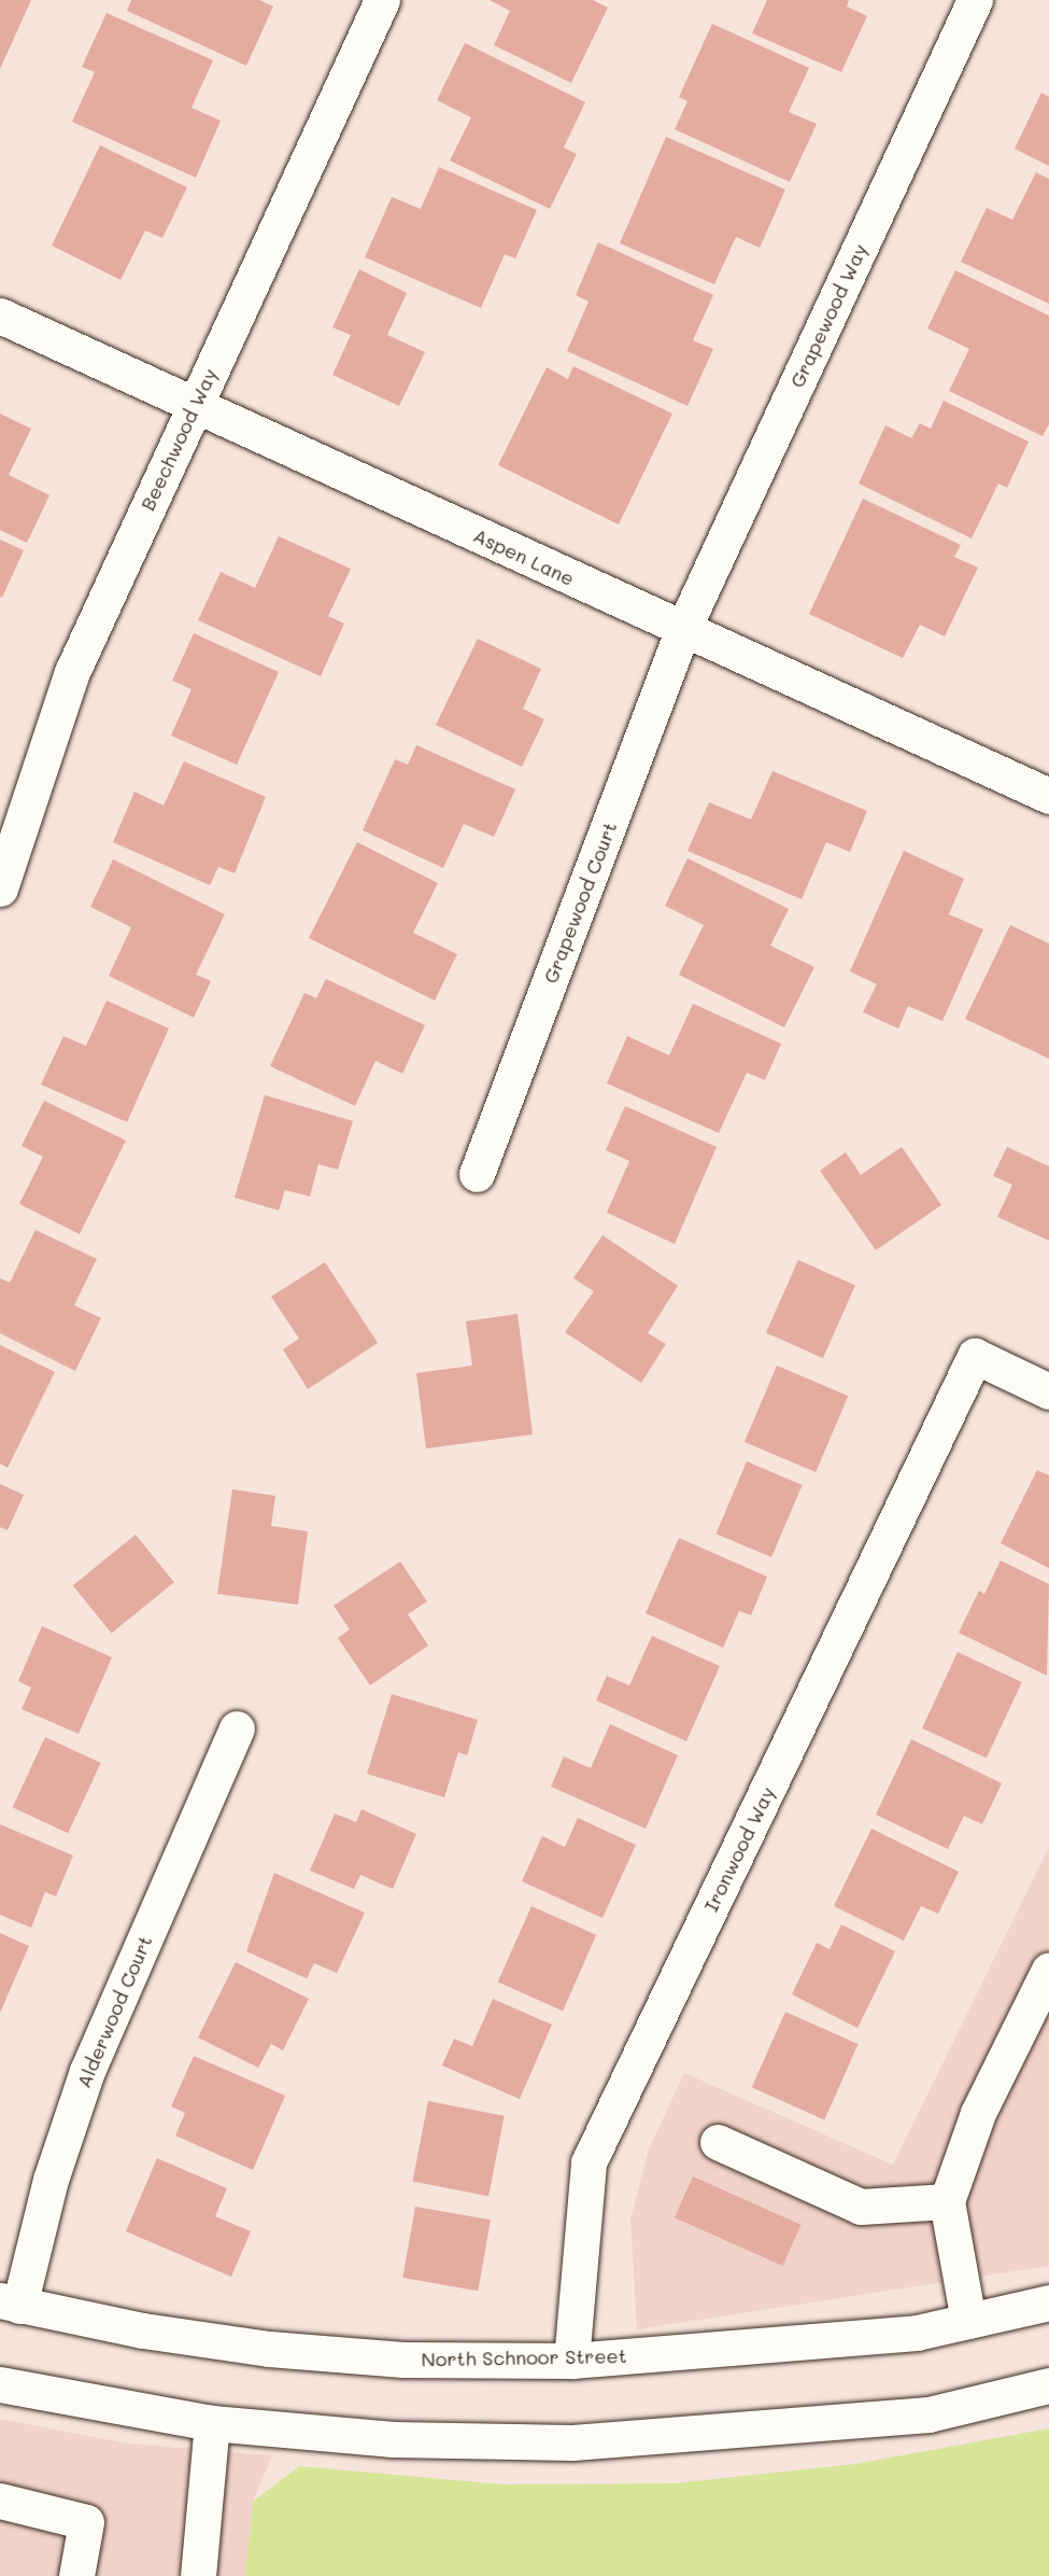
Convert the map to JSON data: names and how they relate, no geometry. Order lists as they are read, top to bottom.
{
  "streets": {
    "street": [
      "Grapewood Way",
      "Beechwood Way",
      "Aspen Lane",
      "Grapewood Court",
      "Ironwood Way",
      "Alderwood Court",
      "North Schnoor Street"
    ]
  },
  "crossings": [
    ["Grapewood Way", "Aspen Lane"],
    ["Grapewood Way", "Grapewood Court"],
    ["Beechwood Way", "Aspen Lane"],
    ["Aspen Lane", "Grapewood Court"],
    ["Ironwood Way", "North Schnoor Street"],
    ["Alderwood Court", "North Schnoor Street"]
  ]
}
